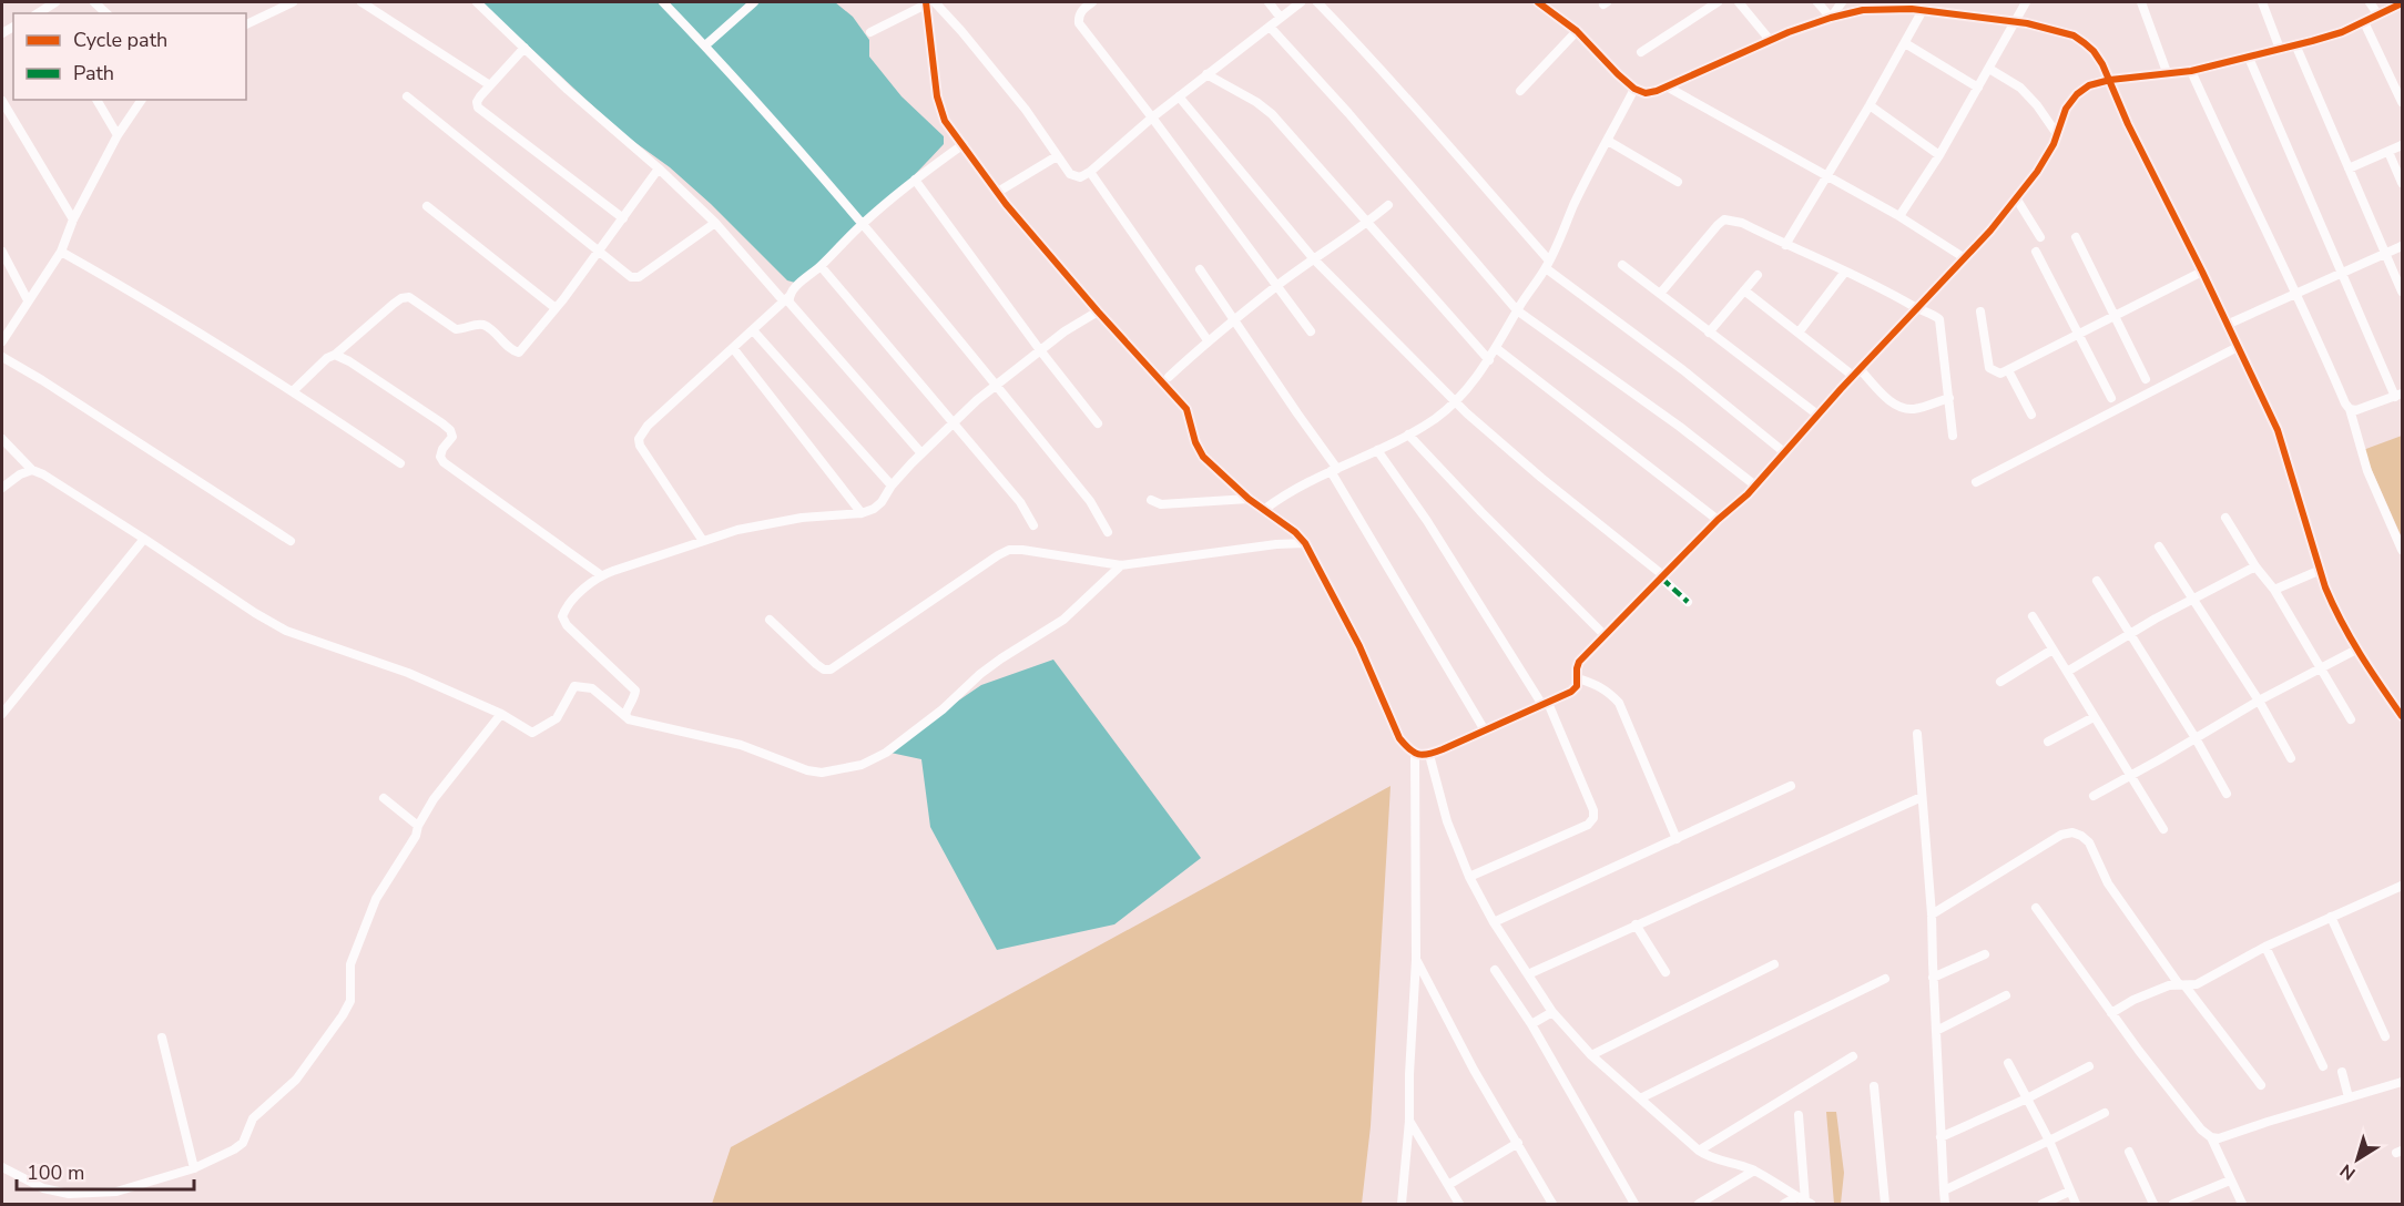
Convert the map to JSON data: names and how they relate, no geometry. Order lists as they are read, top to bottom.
{
  "legend": ["Cycle path", "Path"],
  "scale_bar": "100 m",
  "north": "bottom left"
}
